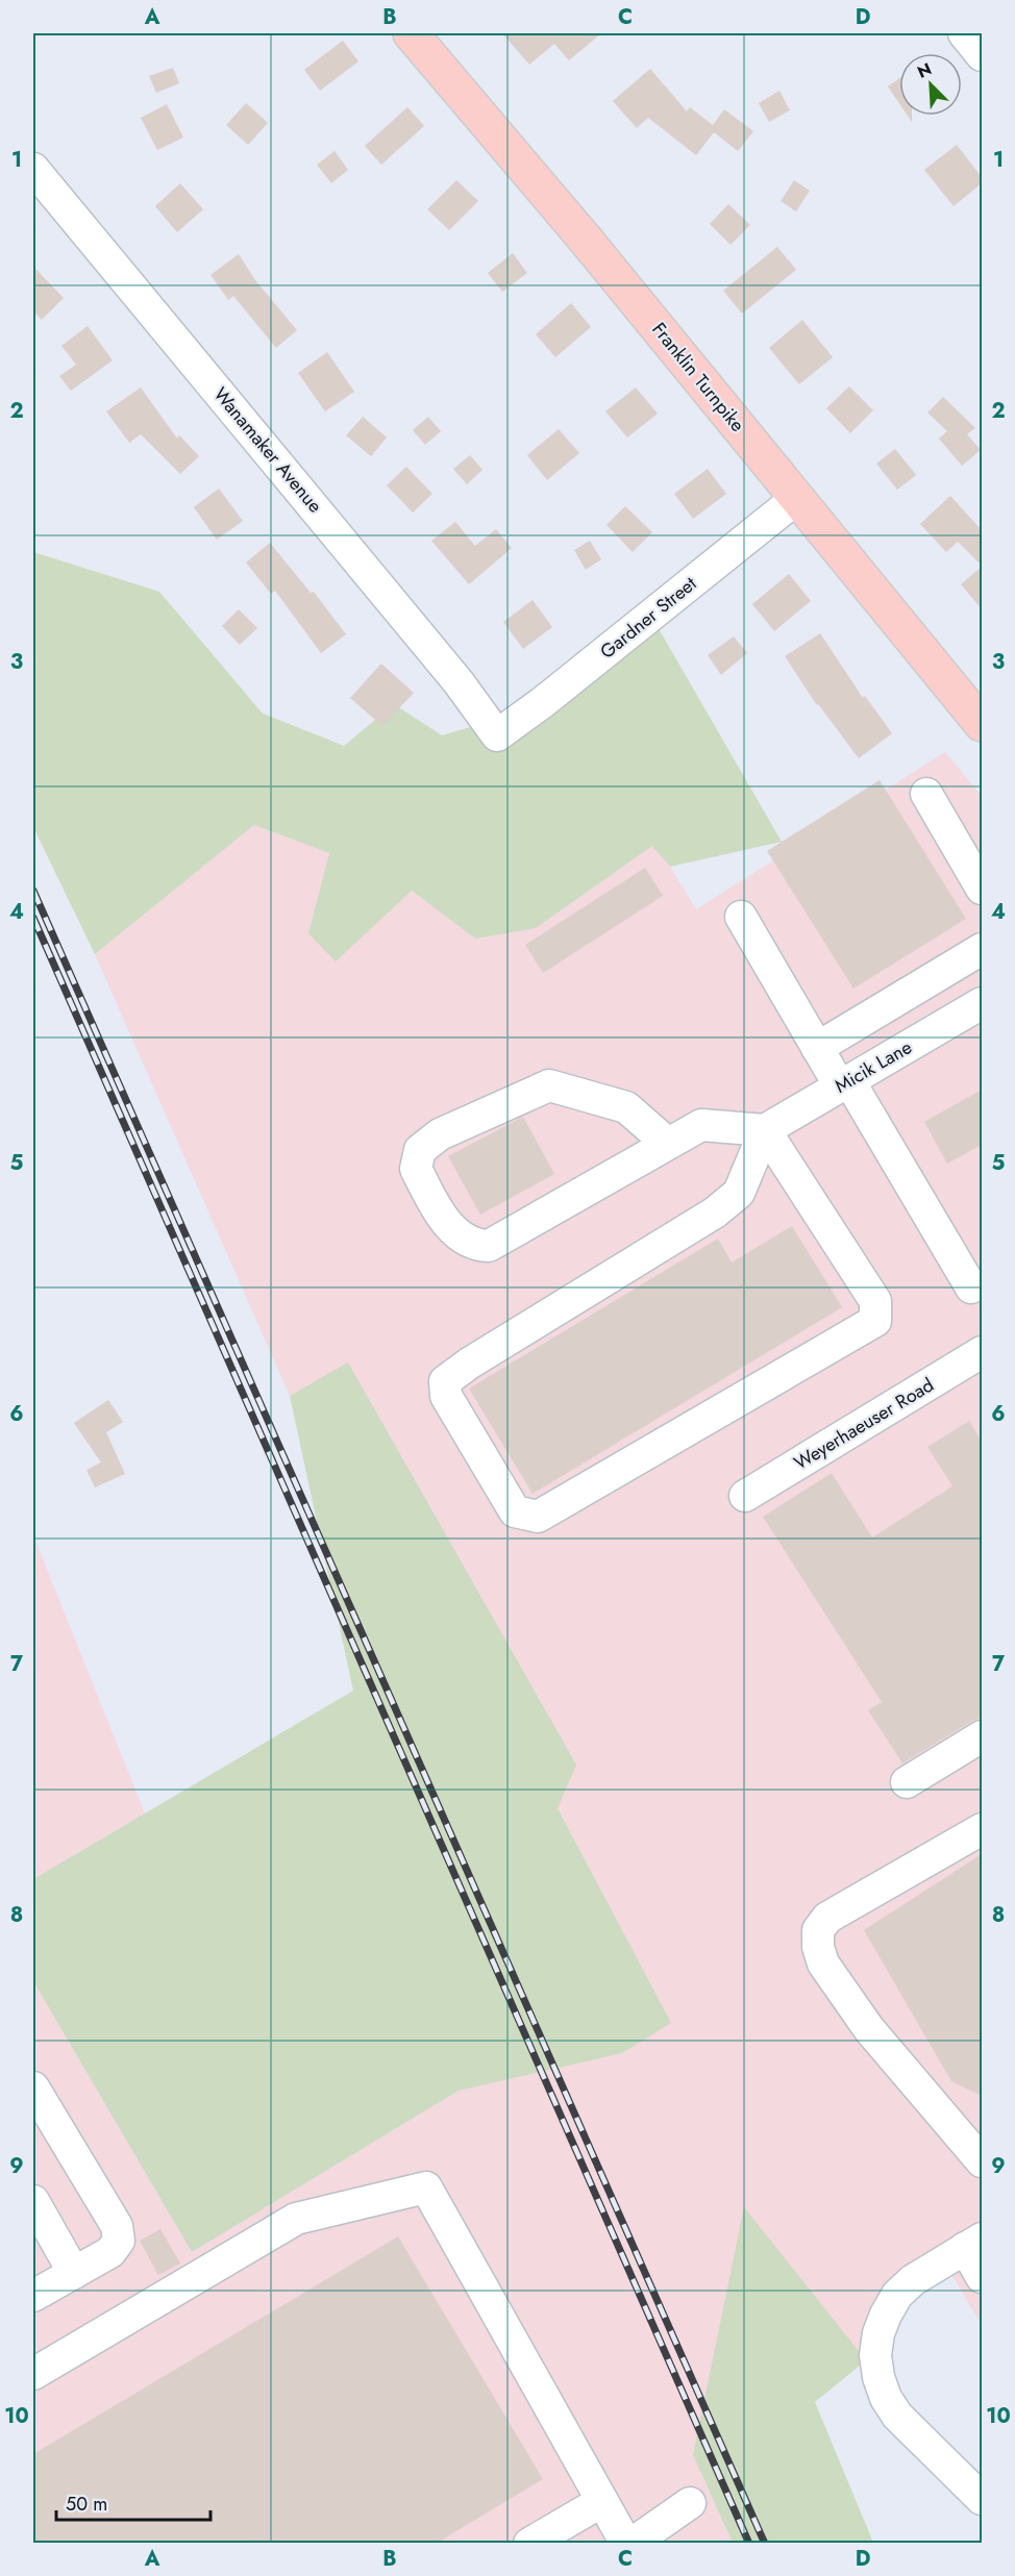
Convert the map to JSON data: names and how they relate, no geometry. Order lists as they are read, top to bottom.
{
  "streets": {
    "main road": ["Franklin Turnpike"],
    "street": [
      "Wanamaker Avenue",
      "Gardner Street",
      "Micik Lane",
      "Weyerhaeuser Road"
    ]
  },
  "crossings": [
    ["Franklin Turnpike", "Gardner Street"],
    ["Wanamaker Avenue", "Gardner Street"]
  ],
  "scale_bar": "50 m",
  "north": "top left",
  "grid": {
    "columns": [
      "A",
      "B",
      "C",
      "D"
    ],
    "rows": [
      "1",
      "2",
      "3",
      "4",
      "5",
      "6",
      "7",
      "8",
      "9",
      "10"
    ]
  }
}
